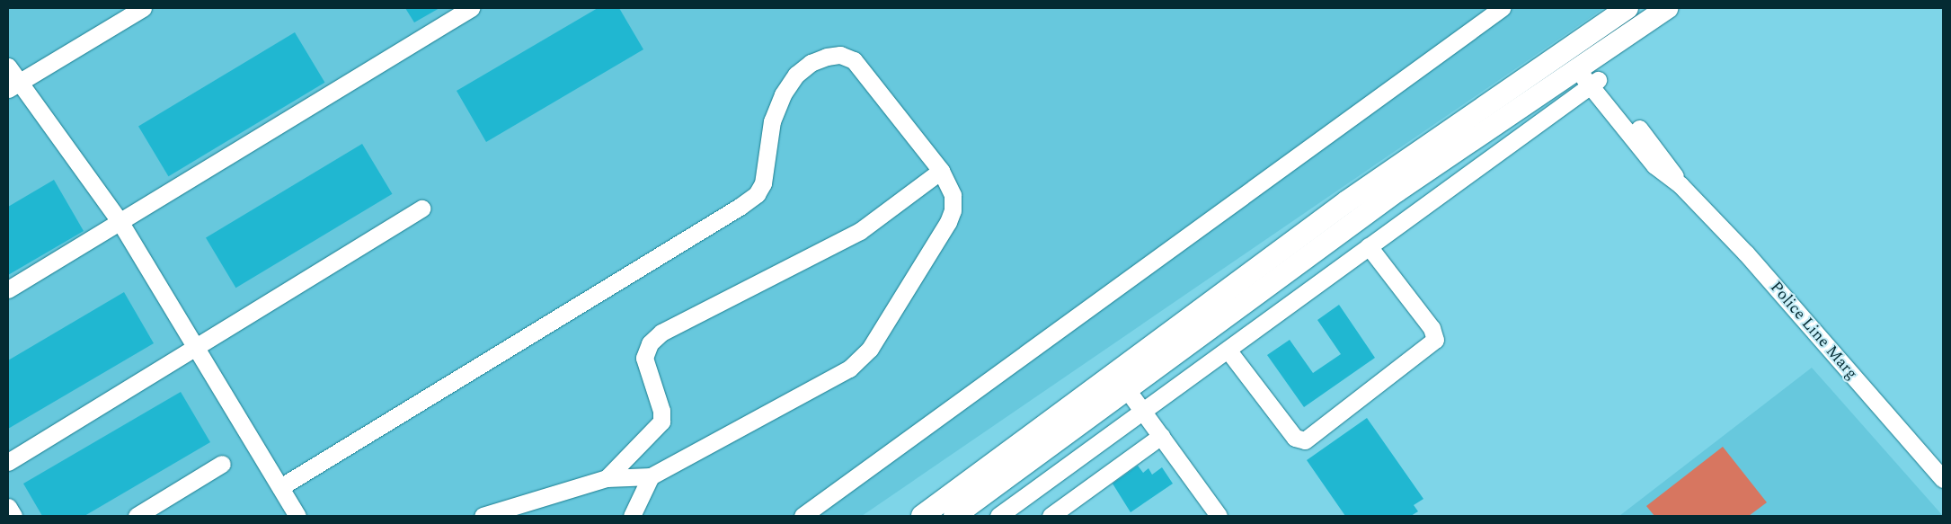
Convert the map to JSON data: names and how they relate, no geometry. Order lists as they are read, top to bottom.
{
  "streets": {
    "street": ["Police Line Marg"]
  }
}
